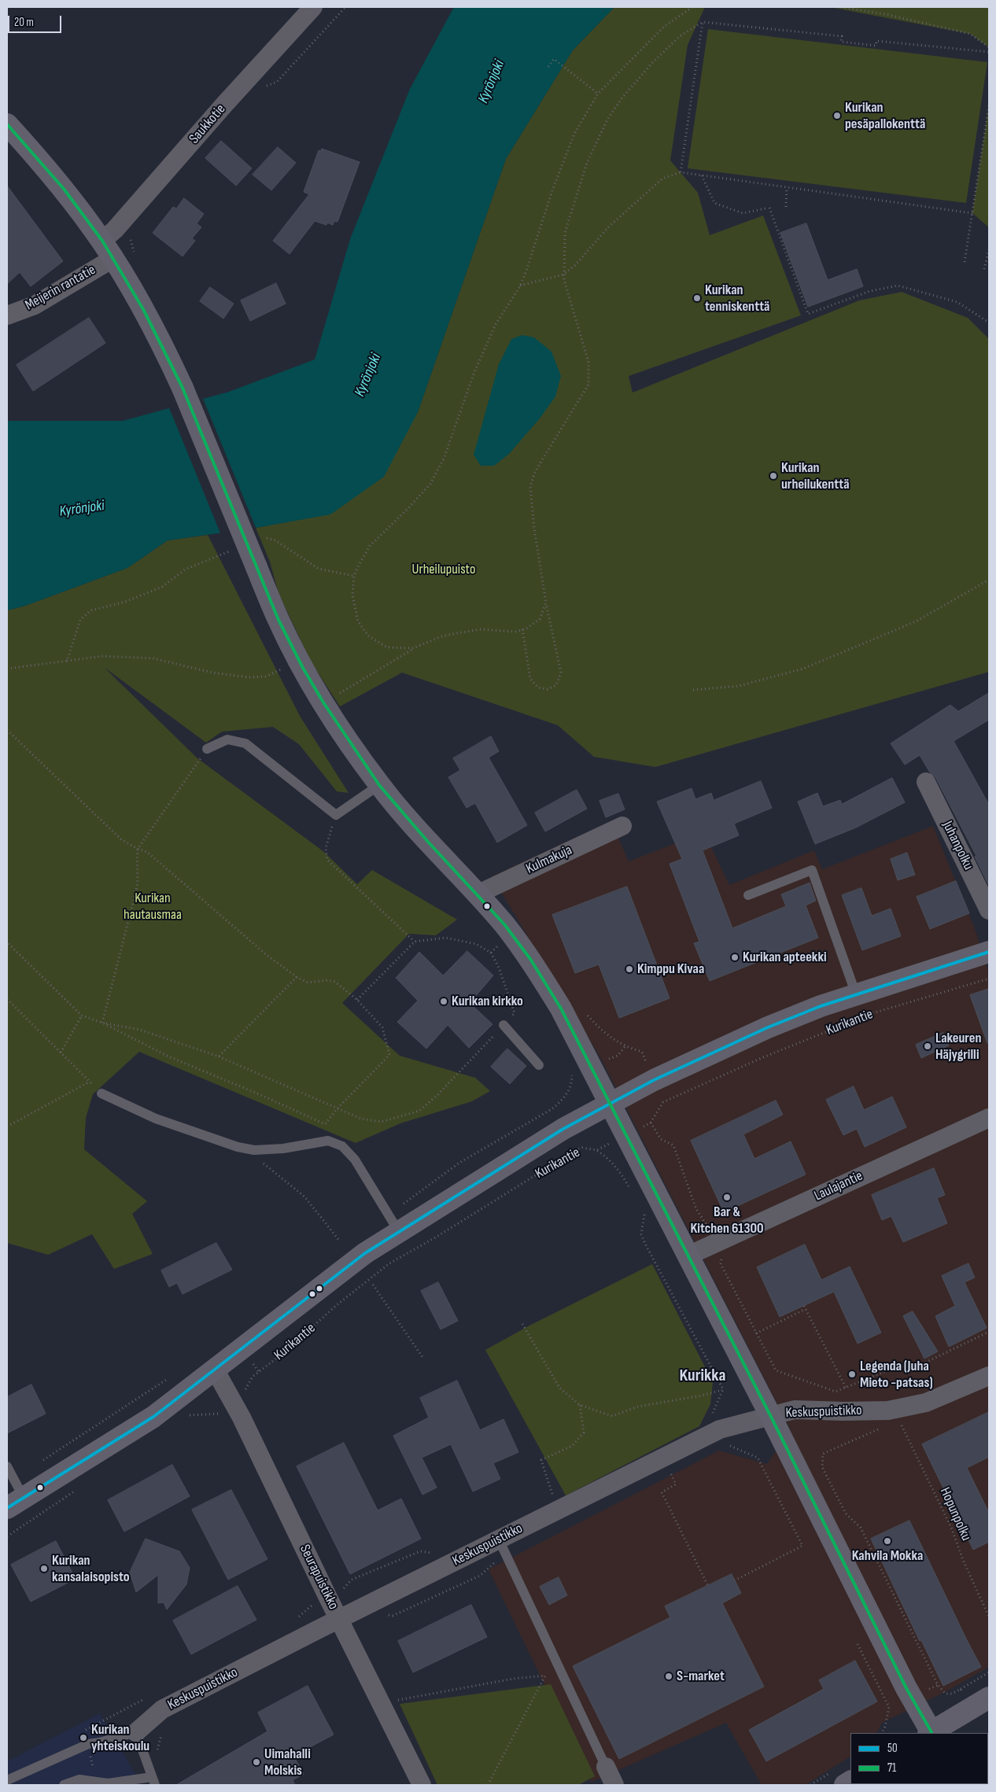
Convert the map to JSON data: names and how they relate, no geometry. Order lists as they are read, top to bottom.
{
  "streets": {
    "main road": ["Kurikantie"],
    "street": [
      "Saukkotie",
      "Meijerin rantatie",
      "Juhanpolku",
      "Kulmakuja",
      "Laulajantie",
      "Keskuspuistikko",
      "Seurapuistikko"
    ],
    "path": ["Hopunpolku"]
  },
  "crossings": [
    ["Saukkotie", "Meijerin rantatie"],
    ["Kurikantie", "Seurapuistikko"],
    ["Keskuspuistikko", "Seurapuistikko"]
  ],
  "districts": ["Kurikka"],
  "water": ["Kyrönjoki"],
  "parks": ["Urheilupuisto", "Kurikan hautausmaa"],
  "places": [
    "Kurikan pesäpallokenttä",
    "Kurikan tenniskenttä",
    "Kurikan urheilukenttä",
    "Kurikan apteekki",
    "Kimppu Kivaa",
    "Kurikan kirkko",
    "Lakeuren Häjygrilli",
    "Bar & Kitchen 61300",
    "Legenda (Juha Mieto -patsas)",
    "Kahvila Mokka",
    "Kurikan kansalaisopisto",
    "S-market",
    "Kurikan yhteiskoulu",
    "Uimahalli Molskis"
  ],
  "lines": ["transit line 71", "transit line 50"],
  "legend": ["50", "71"],
  "scale_bar": "20 m"
}
